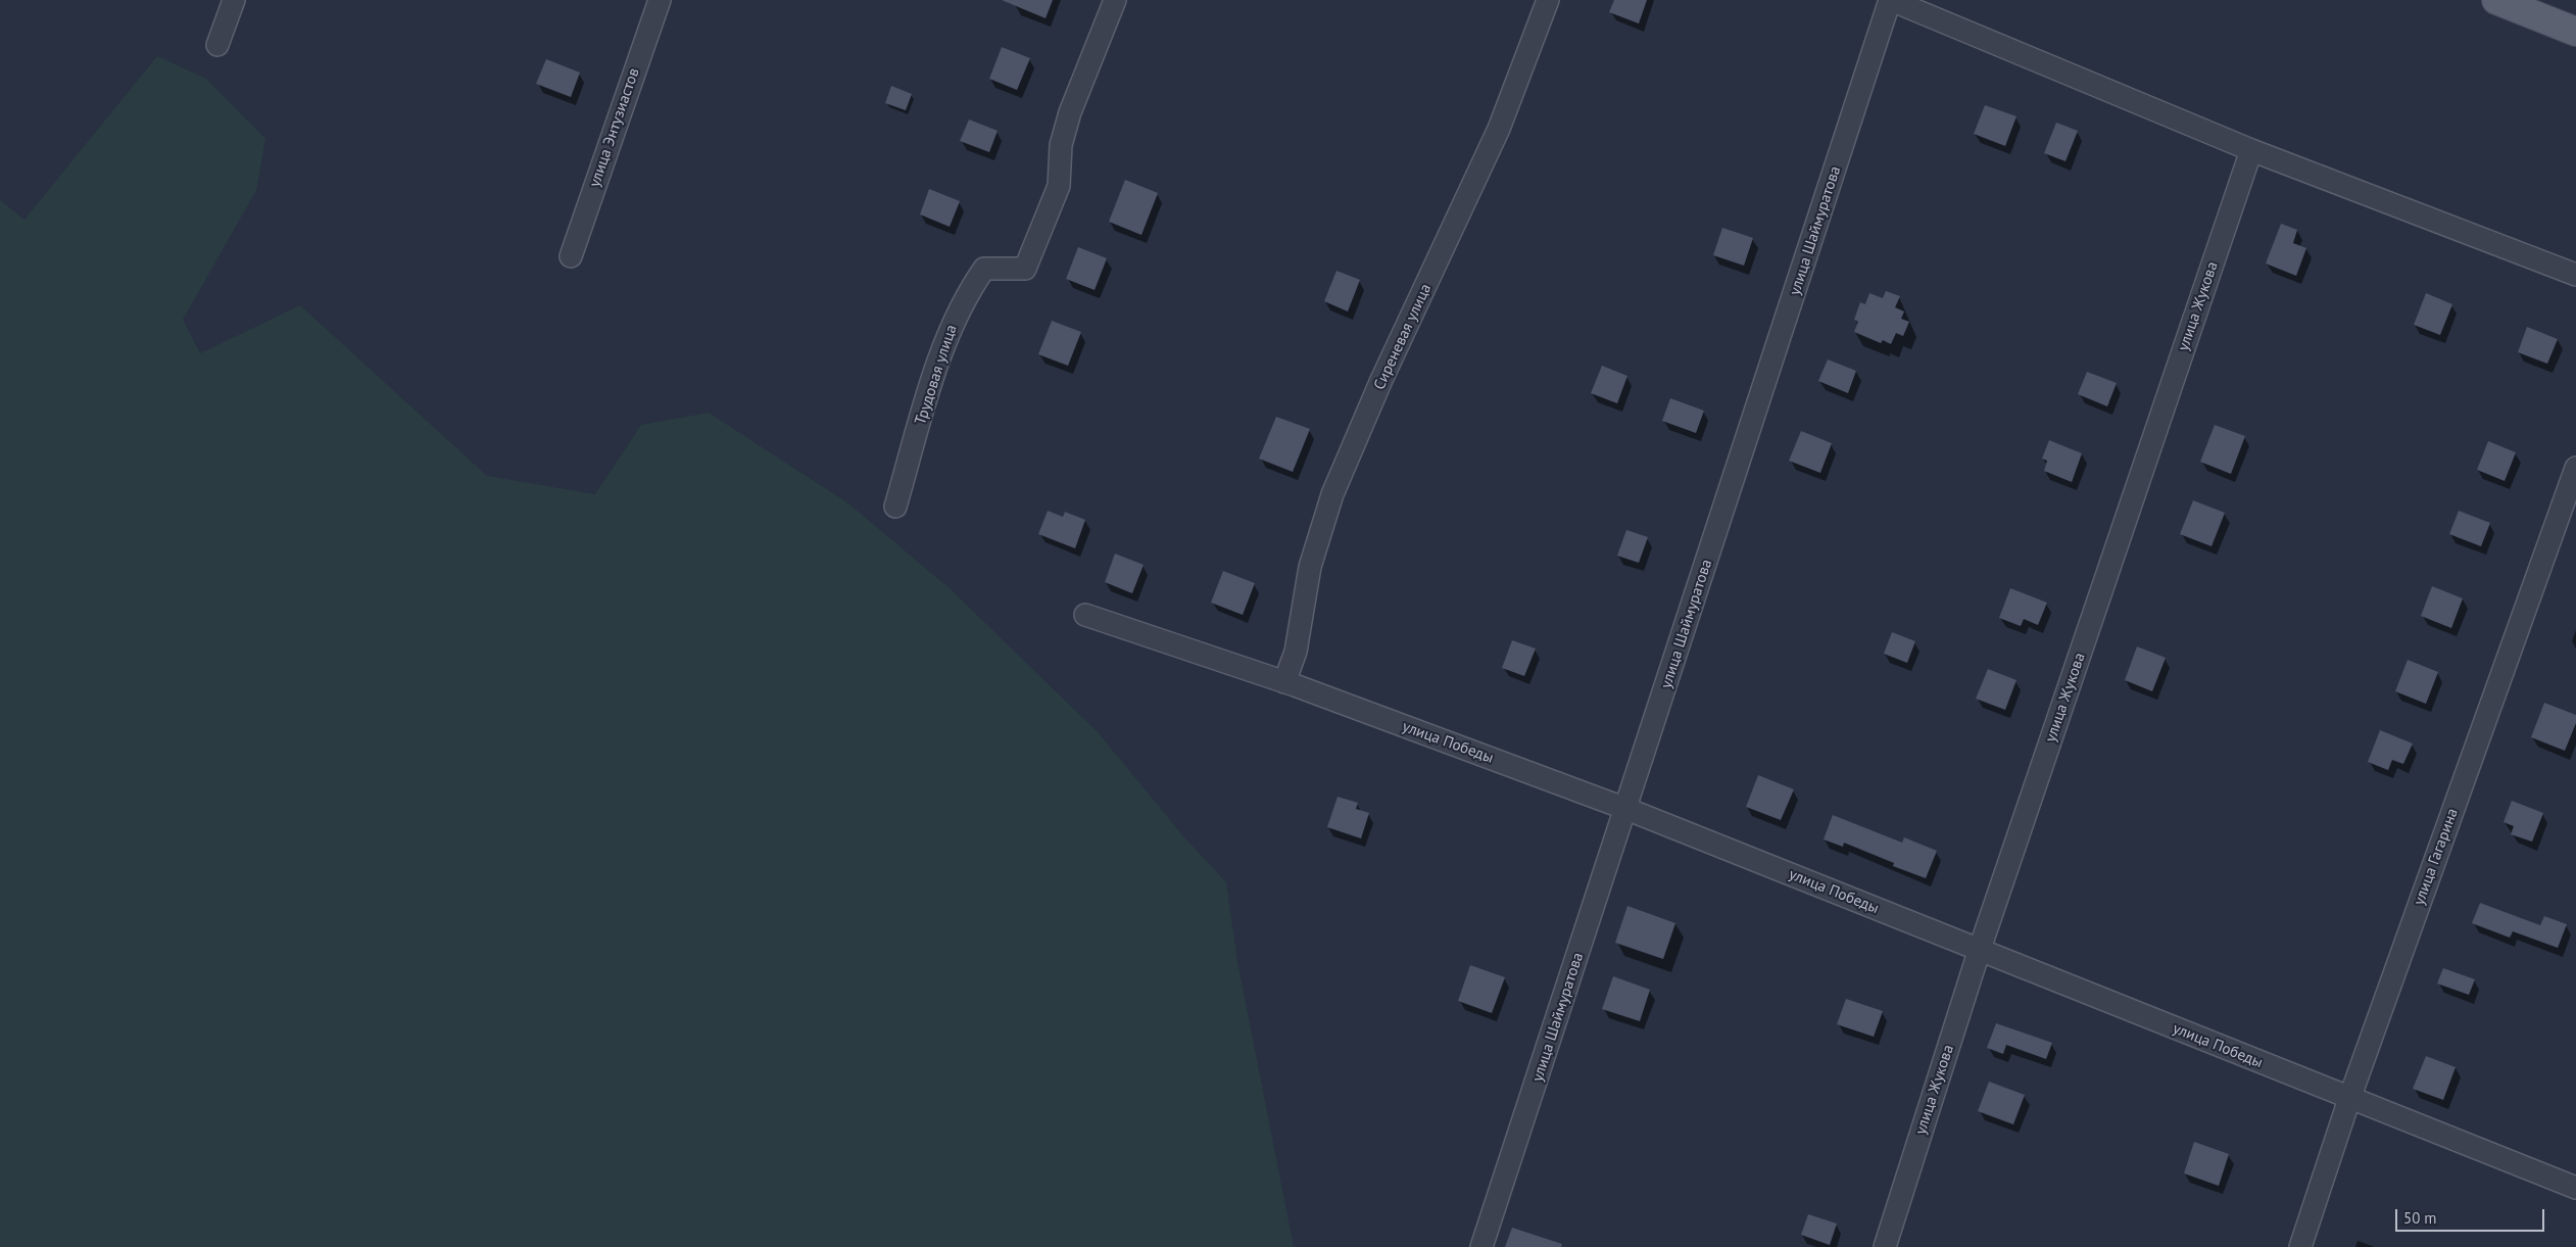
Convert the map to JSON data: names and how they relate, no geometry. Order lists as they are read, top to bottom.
{
  "streets": {
    "street": [
      "улица Энтузиастов",
      "улица Шаймуратова",
      "улица Жукова",
      "Сиреневая улица",
      "Трудовая улица",
      "улица Победы",
      "улица Гагарина"
    ]
  },
  "crossings": [
    ["улица Шаймуратова", "улица Победы"],
    ["улица Жукова", "улица Победы"],
    ["Сиреневая улица", "улица Победы"],
    ["улица Победы", "улица Гагарина"]
  ],
  "scale_bar": "50 m"
}
